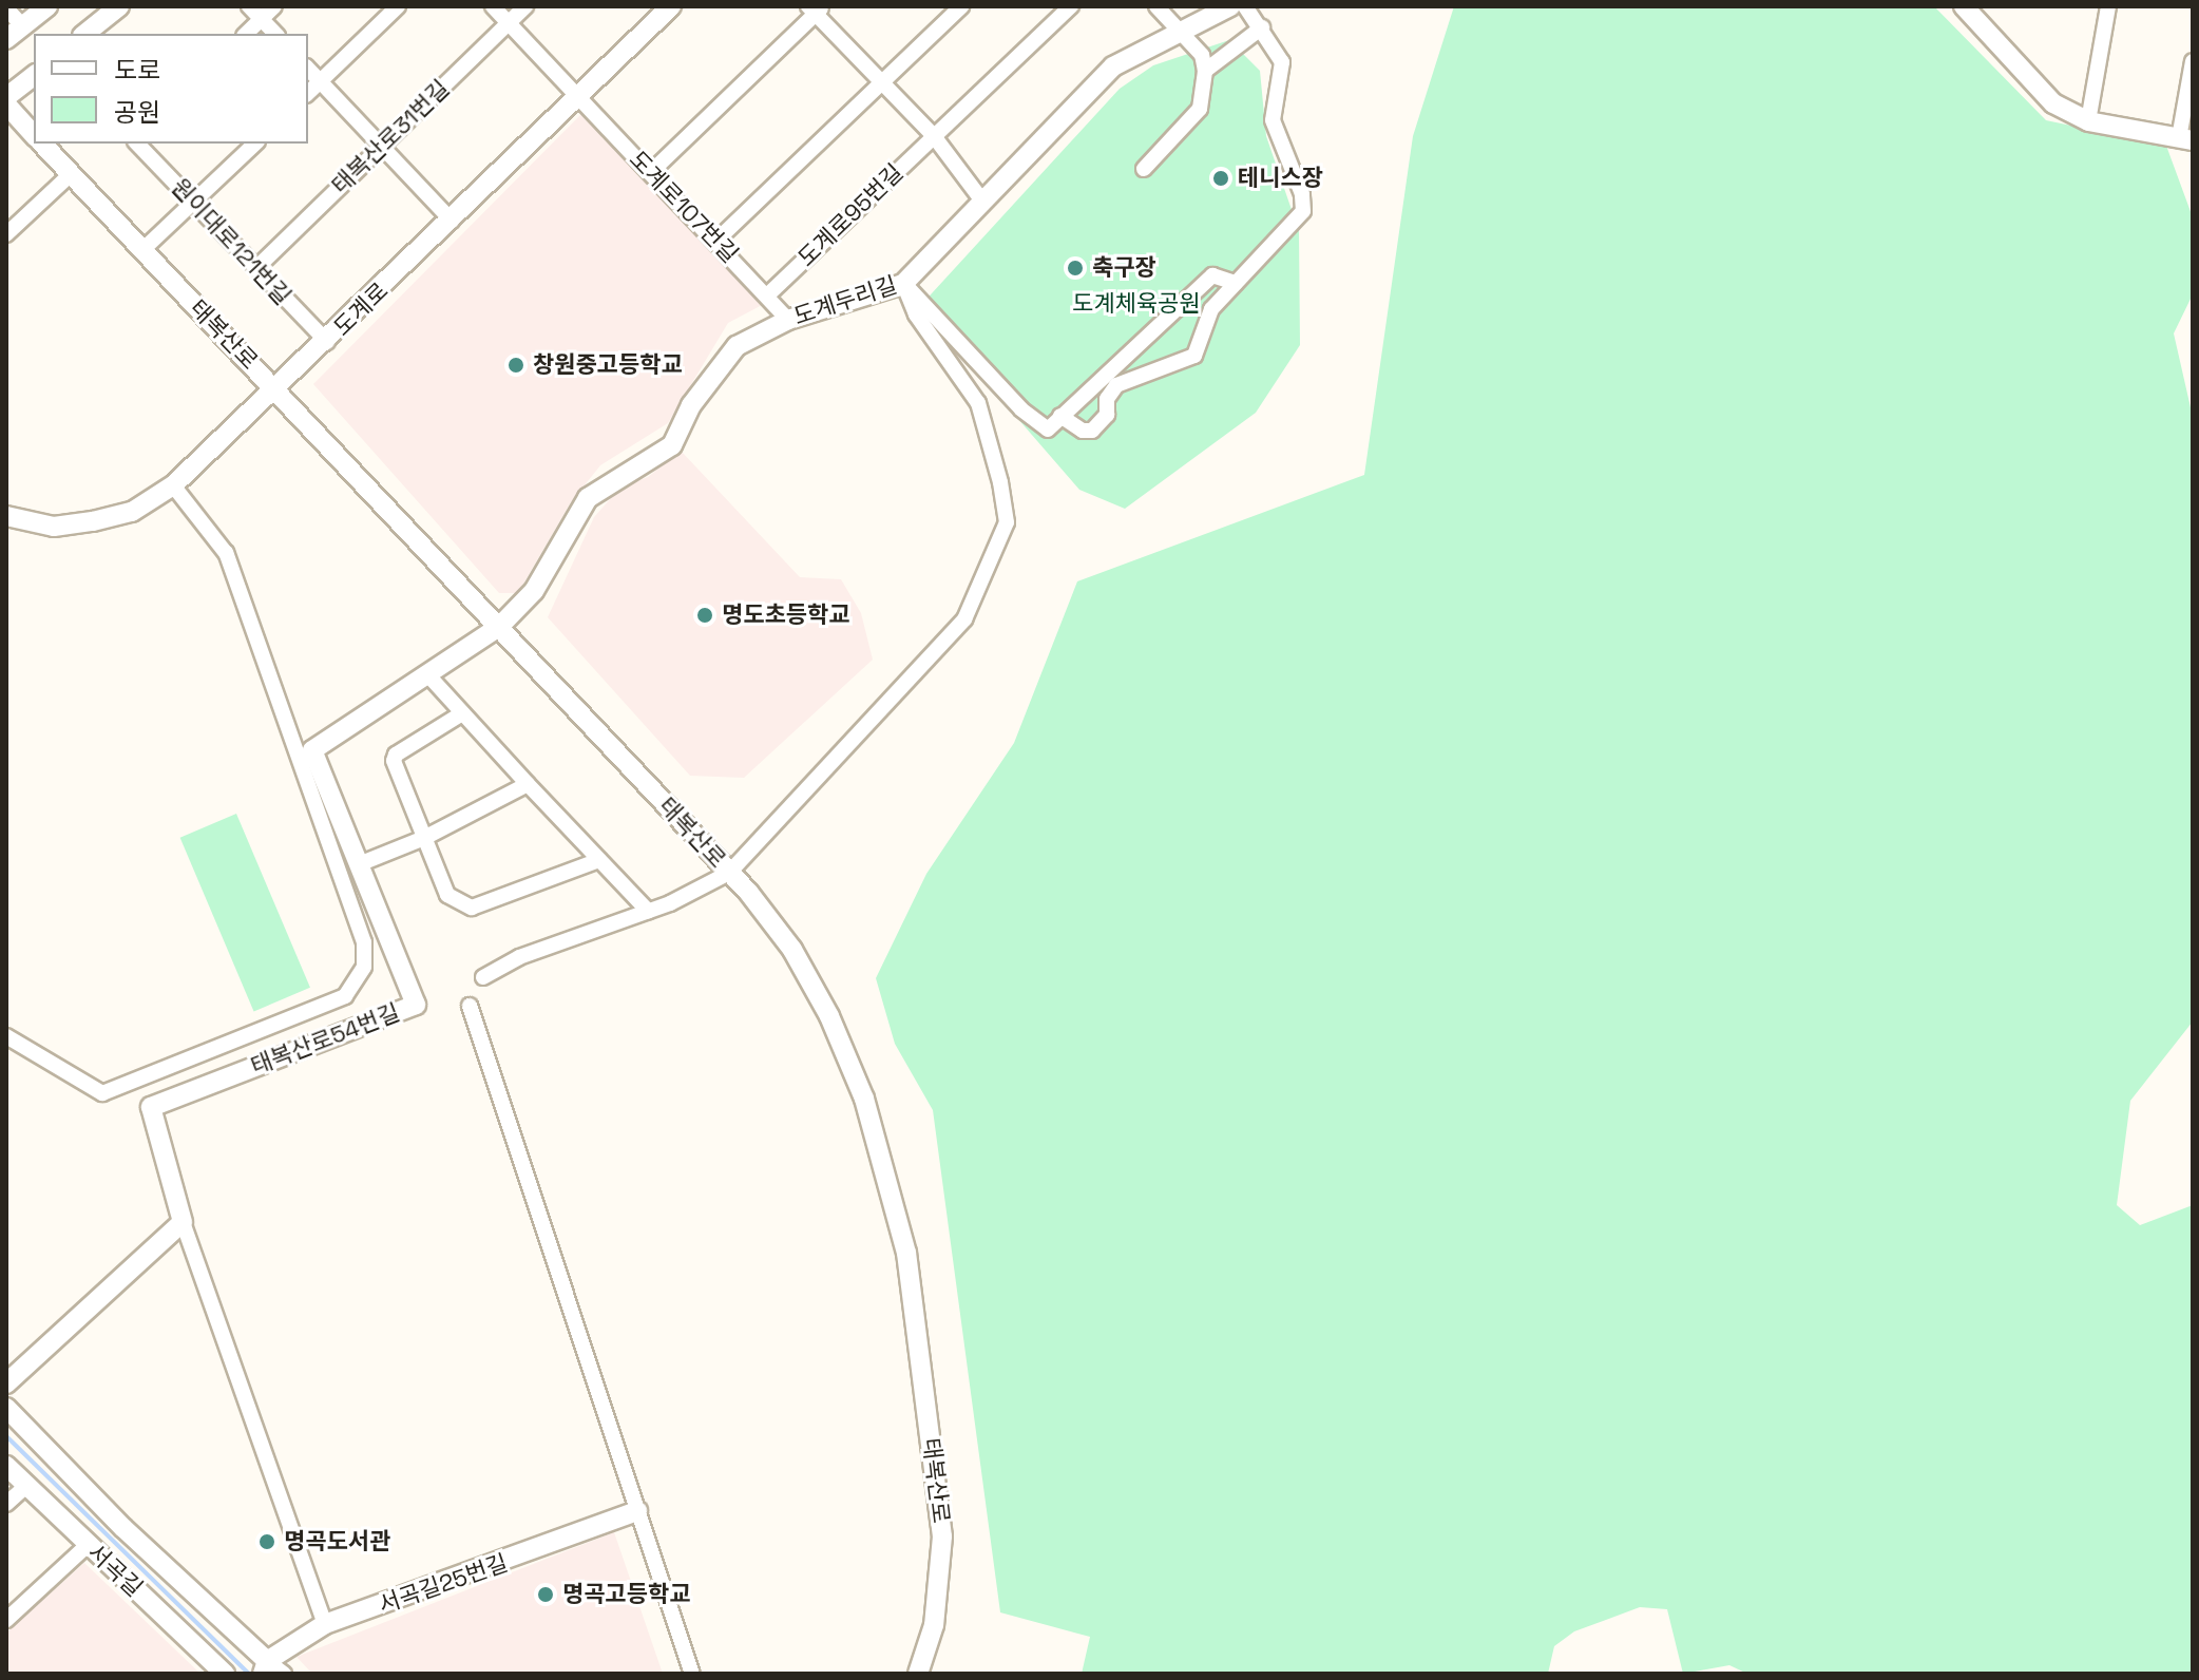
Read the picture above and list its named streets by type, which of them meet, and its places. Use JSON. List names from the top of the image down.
{
  "streets": {
    "street": [
      "태복산로31번길",
      "도계로107번길",
      "도계로95번길",
      "원이대로121번길",
      "도계두리길",
      "도계로",
      "태복산로",
      "태복산로54번길",
      "서곡길",
      "서곡길25번길"
    ]
  },
  "crossings": [
    ["태복산로31번길", "도계로107번길"],
    ["태복산로31번길", "원이대로121번길"],
    ["도계로107번길", "도계로95번길"],
    ["도계로107번길", "도계두리길"],
    ["도계로107번길", "도계로"],
    ["원이대로121번길", "도계로"],
    ["도계두리길", "태복산로"],
    ["도계두리길", "태복산로54번길"],
    ["도계로", "태복산로"],
    ["태복산로", "태복산로54번길"]
  ],
  "parks": ["도계체육공원"],
  "places": [
    "테니스장",
    "축구장",
    "창원중고등학교",
    "명도초등학교",
    "명곡도서관",
    "명곡고등학교"
  ],
  "legend": ["도로", "공원"]
}
